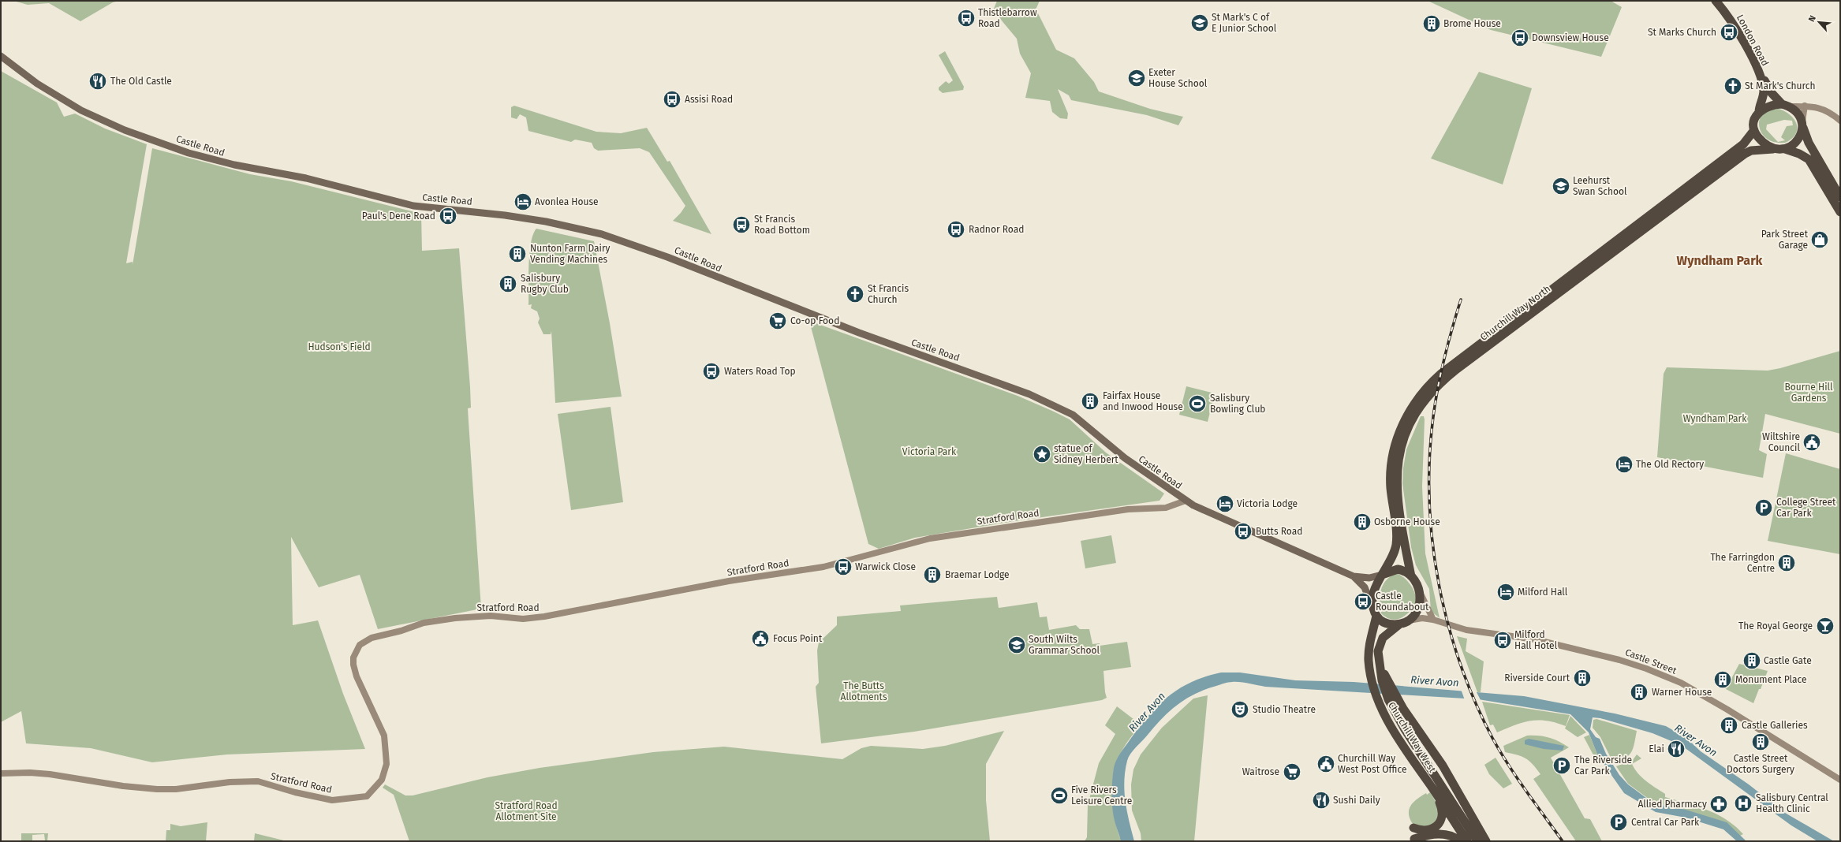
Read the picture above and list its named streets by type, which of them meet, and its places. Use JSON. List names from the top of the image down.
{
  "streets": {
    "highway": ["London Road", "Churchill Way North", "Churchill Way West"],
    "main road": ["Castle Road"],
    "street": ["Stratford Road", "Castle Street"]
  },
  "crossings": [
    ["London Road", "Churchill Way North"],
    ["Castle Road", "Stratford Road"],
    ["Churchill Way North", "Castle Street"],
    ["Churchill Way North", "Churchill Way West"],
    ["Castle Street", "Churchill Way West"]
  ],
  "districts": ["Wyndham Park"],
  "water": ["River Avon"],
  "parks": [
    "Hudson's Field",
    "Bourne Hill Gardens",
    "Wyndham Park",
    "Victoria Park",
    "The Butts Allotments",
    "Stratford Road Allotment Site"
  ],
  "places": {
    "bus stop": [
      "Thistlebarrow Road",
      "St Marks Church",
      "Downsview House",
      "Assisi Road",
      "Paul's Dene Road",
      "St Francis Road Bottom",
      "Radnor Road",
      "Waters Road Top",
      "Butts Road",
      "Warwick Close",
      "Castle Roundabout",
      "Milford Hall Hotel"
    ],
    "school or university": [
      "St Mark's C of E Junior School",
      "Exeter House School",
      "Leehurst Swan School",
      "South Wilts Grammar School"
    ],
    "building": [
      "Brome House",
      "Nunton Farm Dairy Vending Machines",
      "Salisbury Rugby Club",
      "Fairfax House and Inwood House",
      "Osborne House",
      "The Farringdon Centre",
      "Braemar Lodge",
      "Castle Gate",
      "Riverside Court",
      "Monument Place",
      "Warner House",
      "Castle Galleries",
      "Castle Street Doctors Surgery"
    ],
    "restaurant": ["The Old Castle", "Elai", "Sushi Daily"],
    "church": ["St Mark's Church", "St Francis Church"],
    "hotel": [
      "Avonlea House",
      "The Old Rectory",
      "Victoria Lodge",
      "Milford Hall"
    ],
    "shop": ["Park Street Garage"],
    "supermarket": ["Co-op Food", "Waitrose"],
    "sports": ["Salisbury Bowling Club", "Five Rivers Leisure Centre"],
    "public building": ["Wiltshire Council", "Focus Point", "Churchill Way West Post Office"],
    "place": ["statue of Sidney Herbert"],
    "parking": ["College Street Car Park", "The Riverside Car Park", "Central Car Park"],
    "bar": ["The Royal George"],
    "theatre": ["Studio Theatre"],
    "hospital": ["Salisbury Central Health Clinic"],
    "pharmacy": ["Allied Pharmacy"]
  },
  "north": "top left"
}
